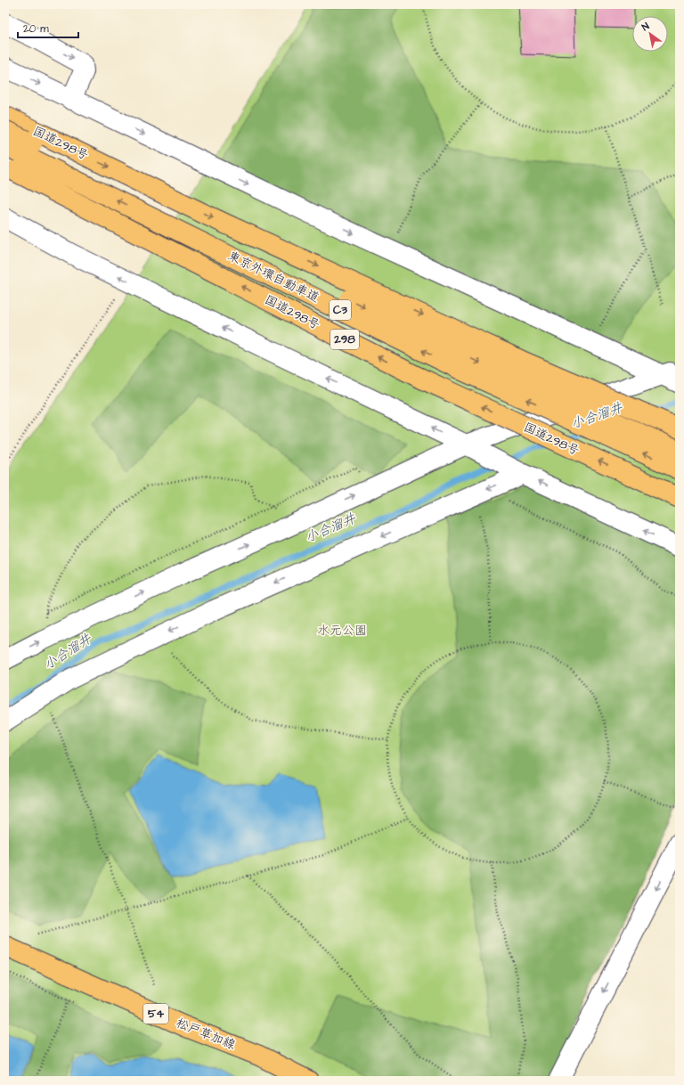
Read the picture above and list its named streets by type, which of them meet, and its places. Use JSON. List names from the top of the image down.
{
  "streets": {
    "main road": [
      "国道298号",
      "東京外環自動車道",
      "C3",
      "298",
      "54",
      "松戸草加線"
    ]
  },
  "water": ["小合溜井"],
  "parks": ["水元公園"],
  "scale_bar": "20 m",
  "north": "top left"
}
